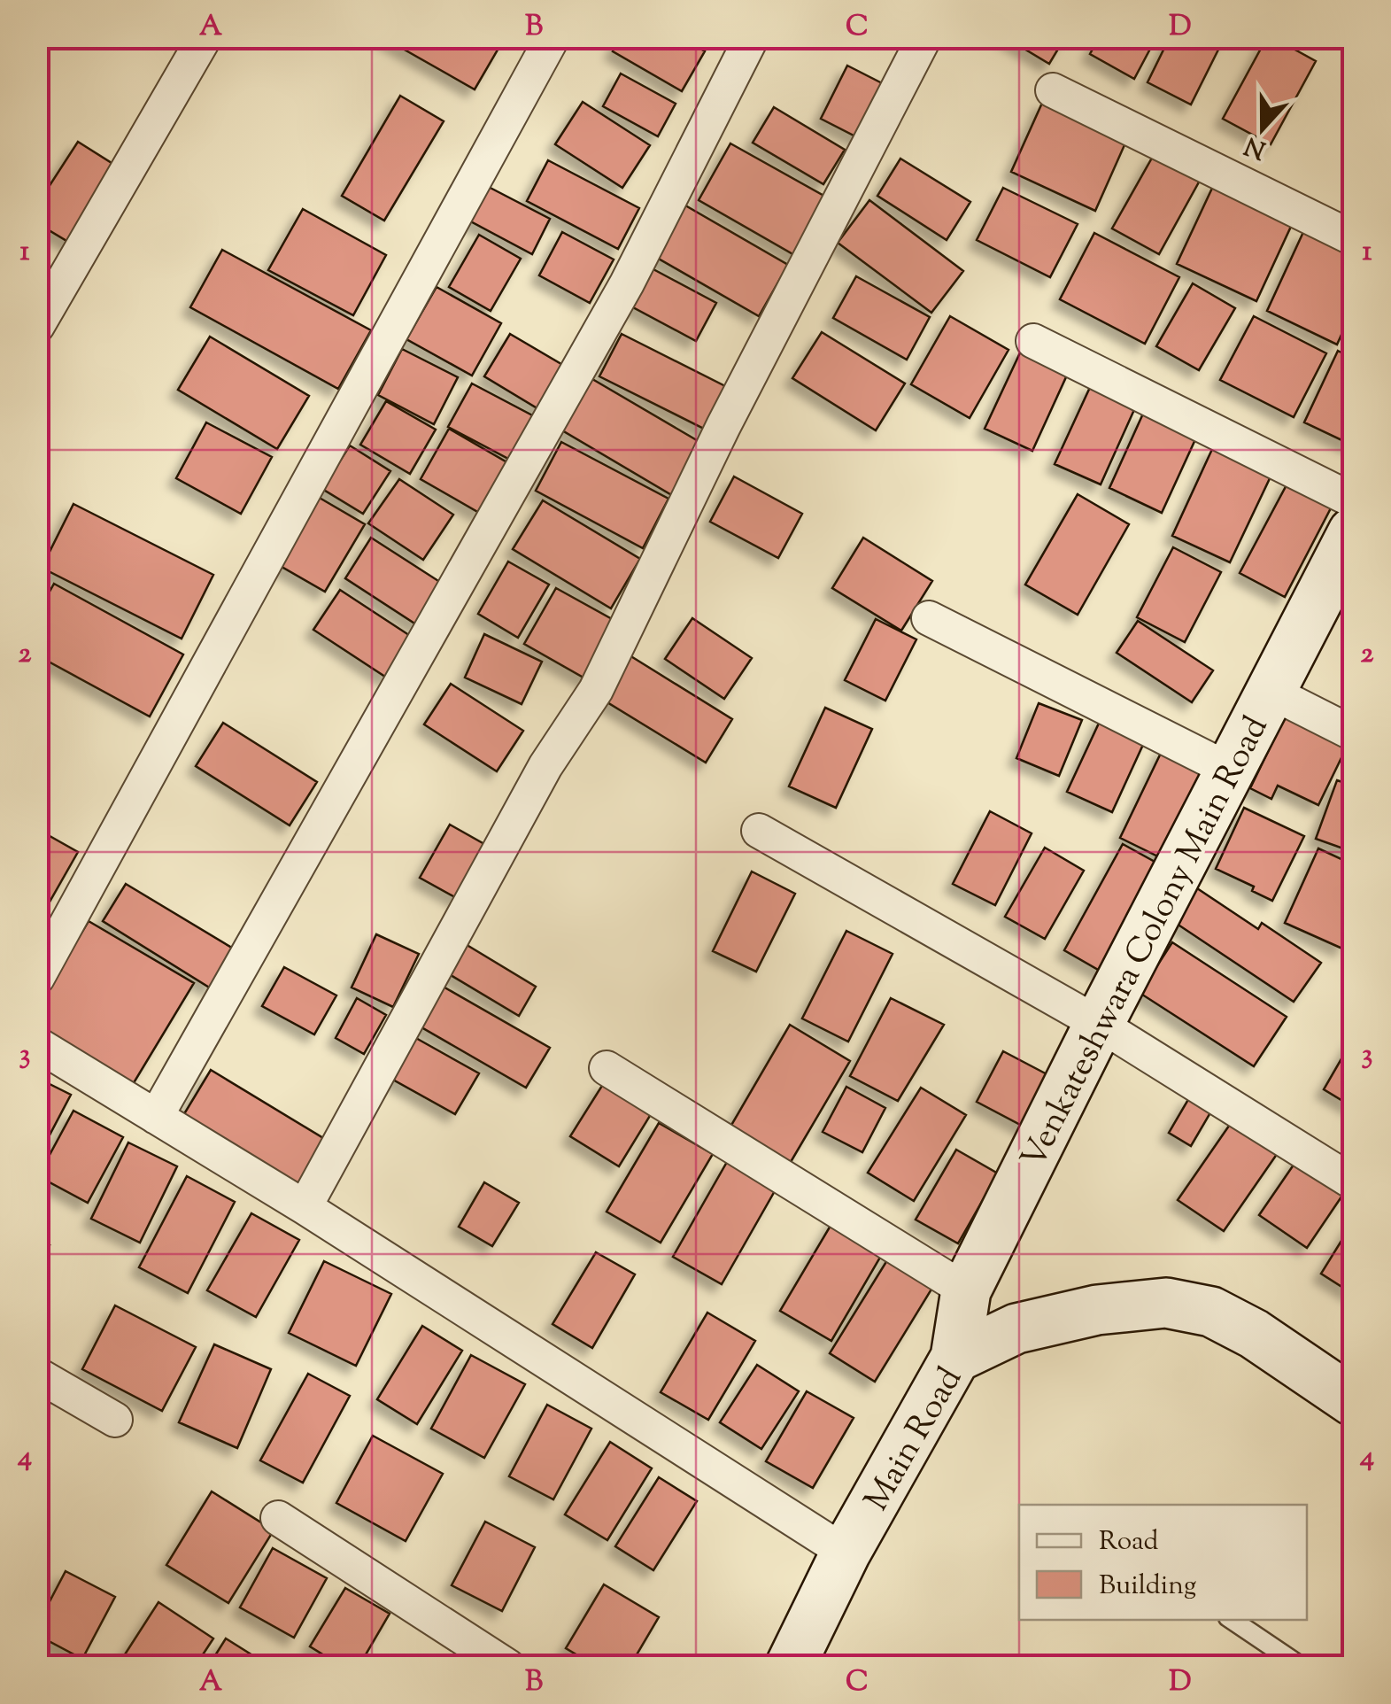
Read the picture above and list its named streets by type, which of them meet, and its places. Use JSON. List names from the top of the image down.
{
  "streets": {
    "street": ["Venkateshwara Colony Main Road", "Main Road"]
  },
  "crossings": [
    ["Venkateshwara Colony Main Road", "Main Road"]
  ],
  "legend": ["Road", "Building"],
  "north": "bottom",
  "grid": {
    "columns": [
      "A",
      "B",
      "C",
      "D"
    ],
    "rows": [
      "1",
      "2",
      "3",
      "4"
    ]
  }
}
